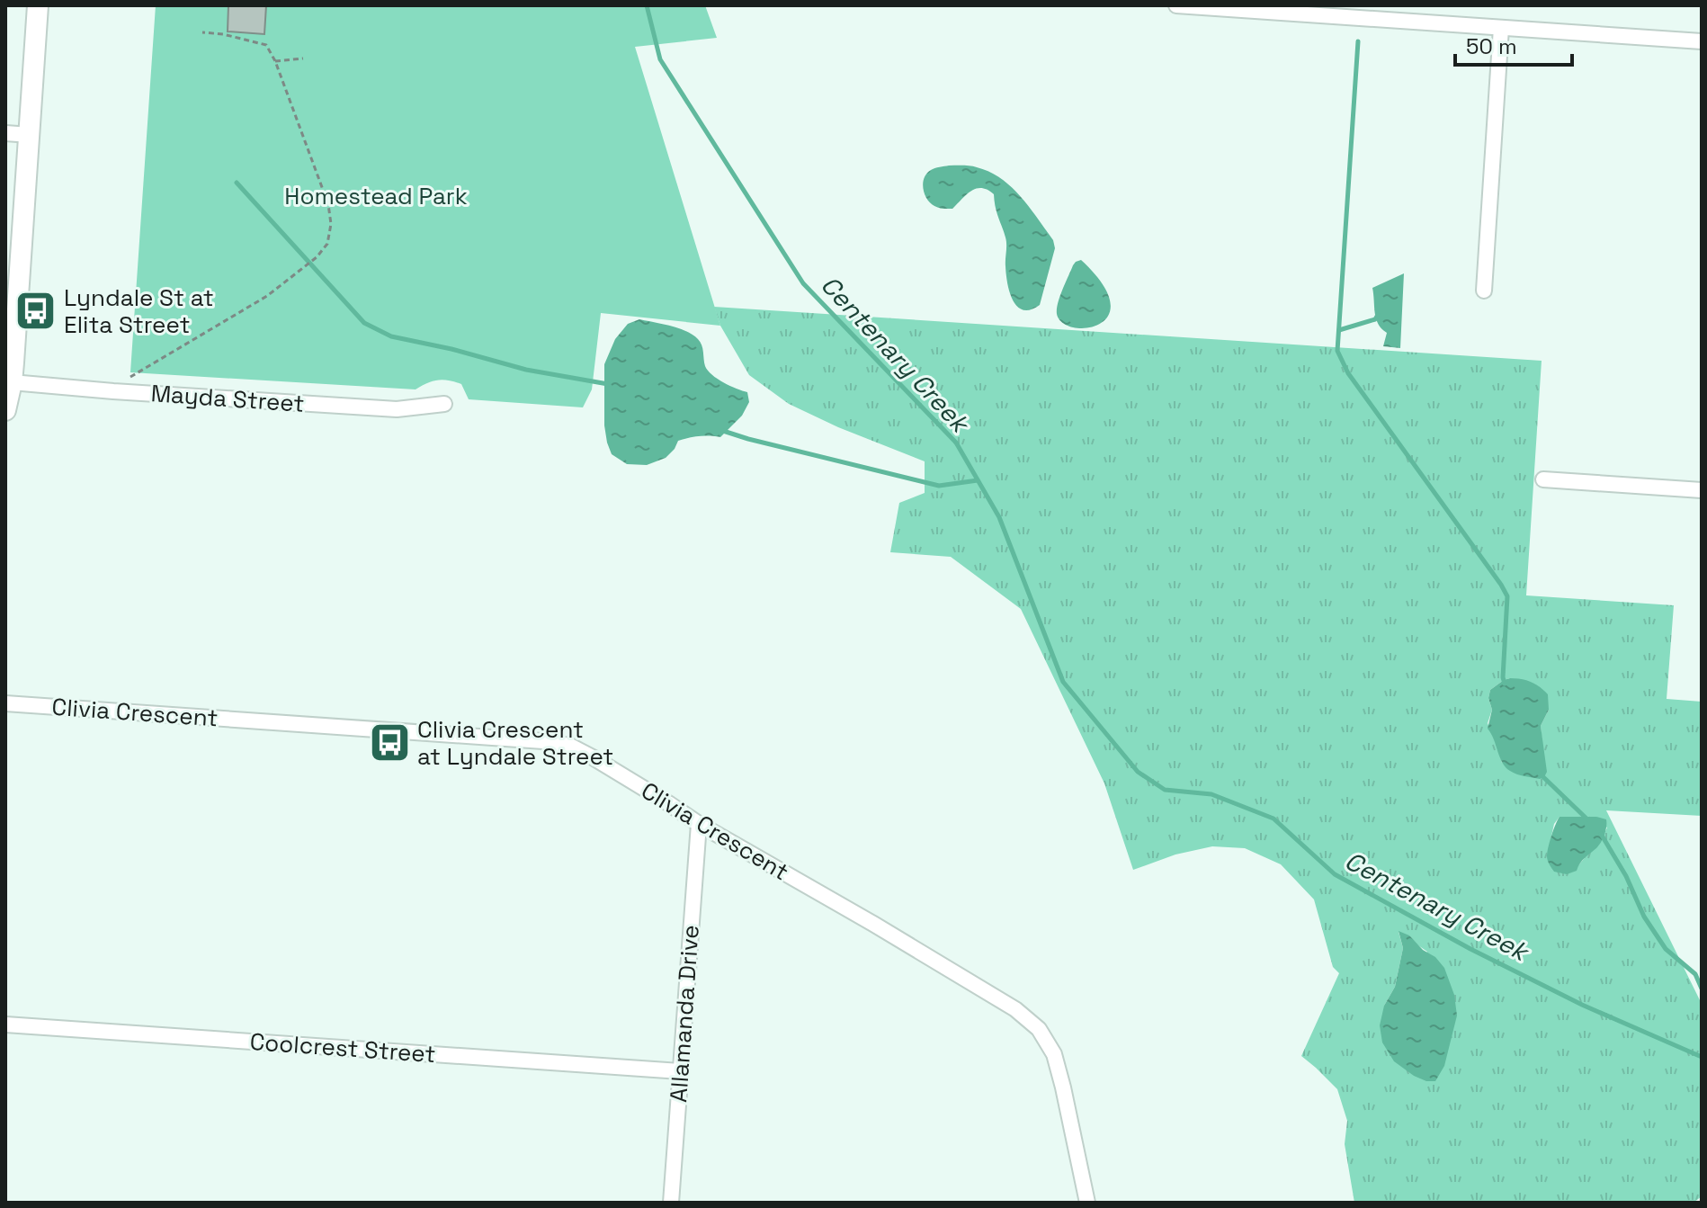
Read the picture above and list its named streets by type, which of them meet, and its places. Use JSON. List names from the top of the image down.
{
  "streets": {
    "street": [
      "Mayda Street",
      "Clivia Crescent",
      "Allamanda Drive",
      "Coolcrest Street"
    ]
  },
  "crossings": [
    ["Clivia Crescent", "Allamanda Drive"],
    ["Allamanda Drive", "Coolcrest Street"]
  ],
  "water": ["Centenary Creek"],
  "parks": ["Homestead Park"],
  "places": {
    "bus stop": ["Lyndale St at Elita Street", "Clivia Crescent at Lyndale Street"]
  },
  "scale_bar": "50 m"
}
